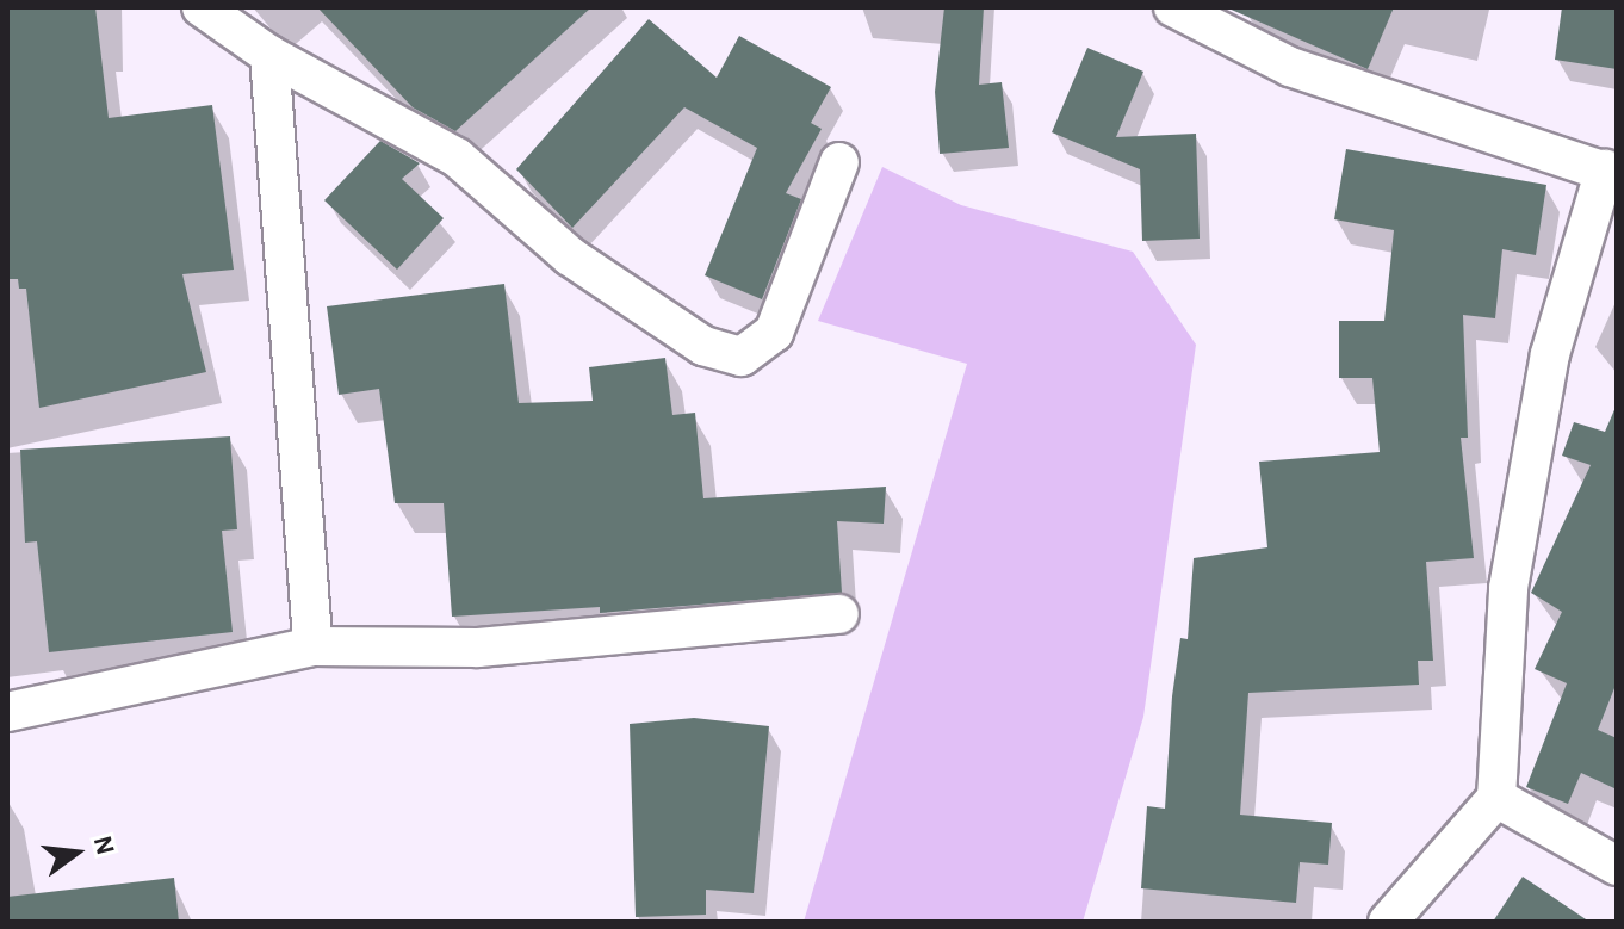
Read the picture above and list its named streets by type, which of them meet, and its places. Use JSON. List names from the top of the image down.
{
  "north": "right"
}
